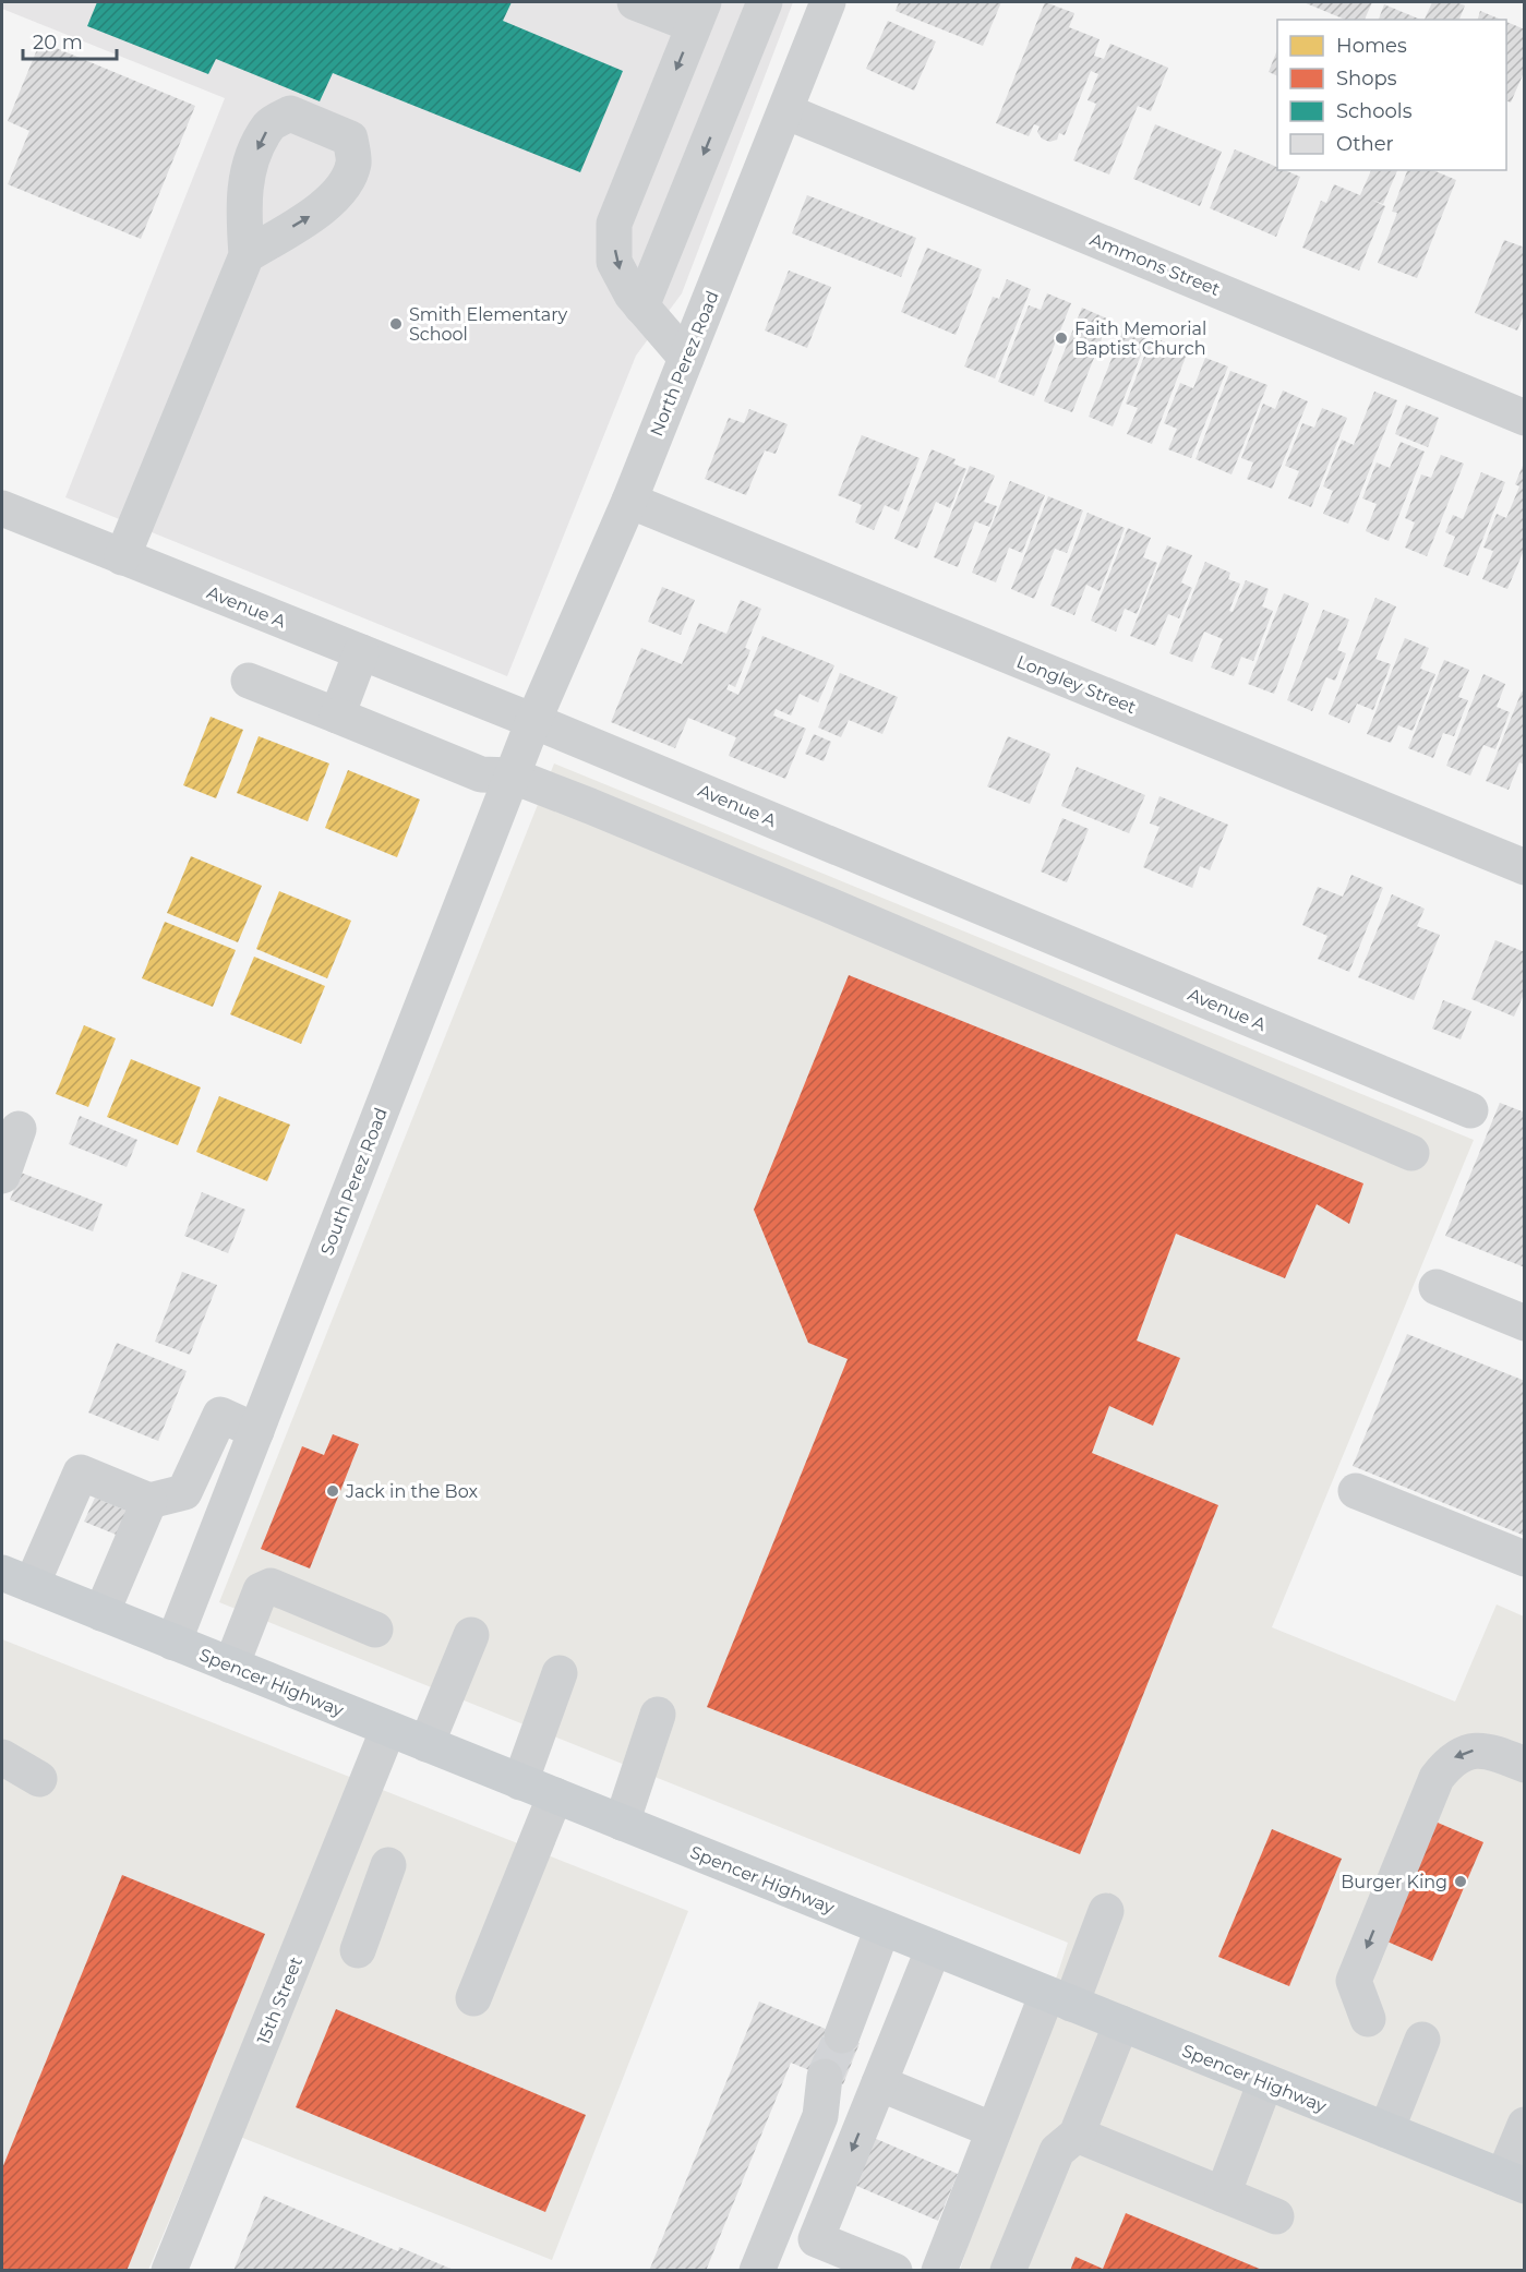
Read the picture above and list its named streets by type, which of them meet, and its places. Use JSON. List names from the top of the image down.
{
  "streets": {
    "main road": ["Spencer Highway"],
    "street": [
      "Ammons Street",
      "North Perez Road",
      "Avenue A",
      "Longley Street",
      "South Perez Road",
      "15th Street"
    ]
  },
  "crossings": [
    ["Ammons Street", "North Perez Road"],
    ["North Perez Road", "Avenue A"],
    ["North Perez Road", "Longley Street"],
    ["North Perez Road", "South Perez Road"],
    ["Avenue A", "South Perez Road"],
    ["South Perez Road", "Spencer Highway"],
    ["Spencer Highway", "15th Street"]
  ],
  "places": [
    "Smith Elementary School",
    "Faith Memorial Baptist Church",
    "Jack in the Box",
    "Burger King"
  ],
  "legend": [
    "Homes",
    "Shops",
    "Schools",
    "Other"
  ],
  "scale_bar": "20 m"
}
